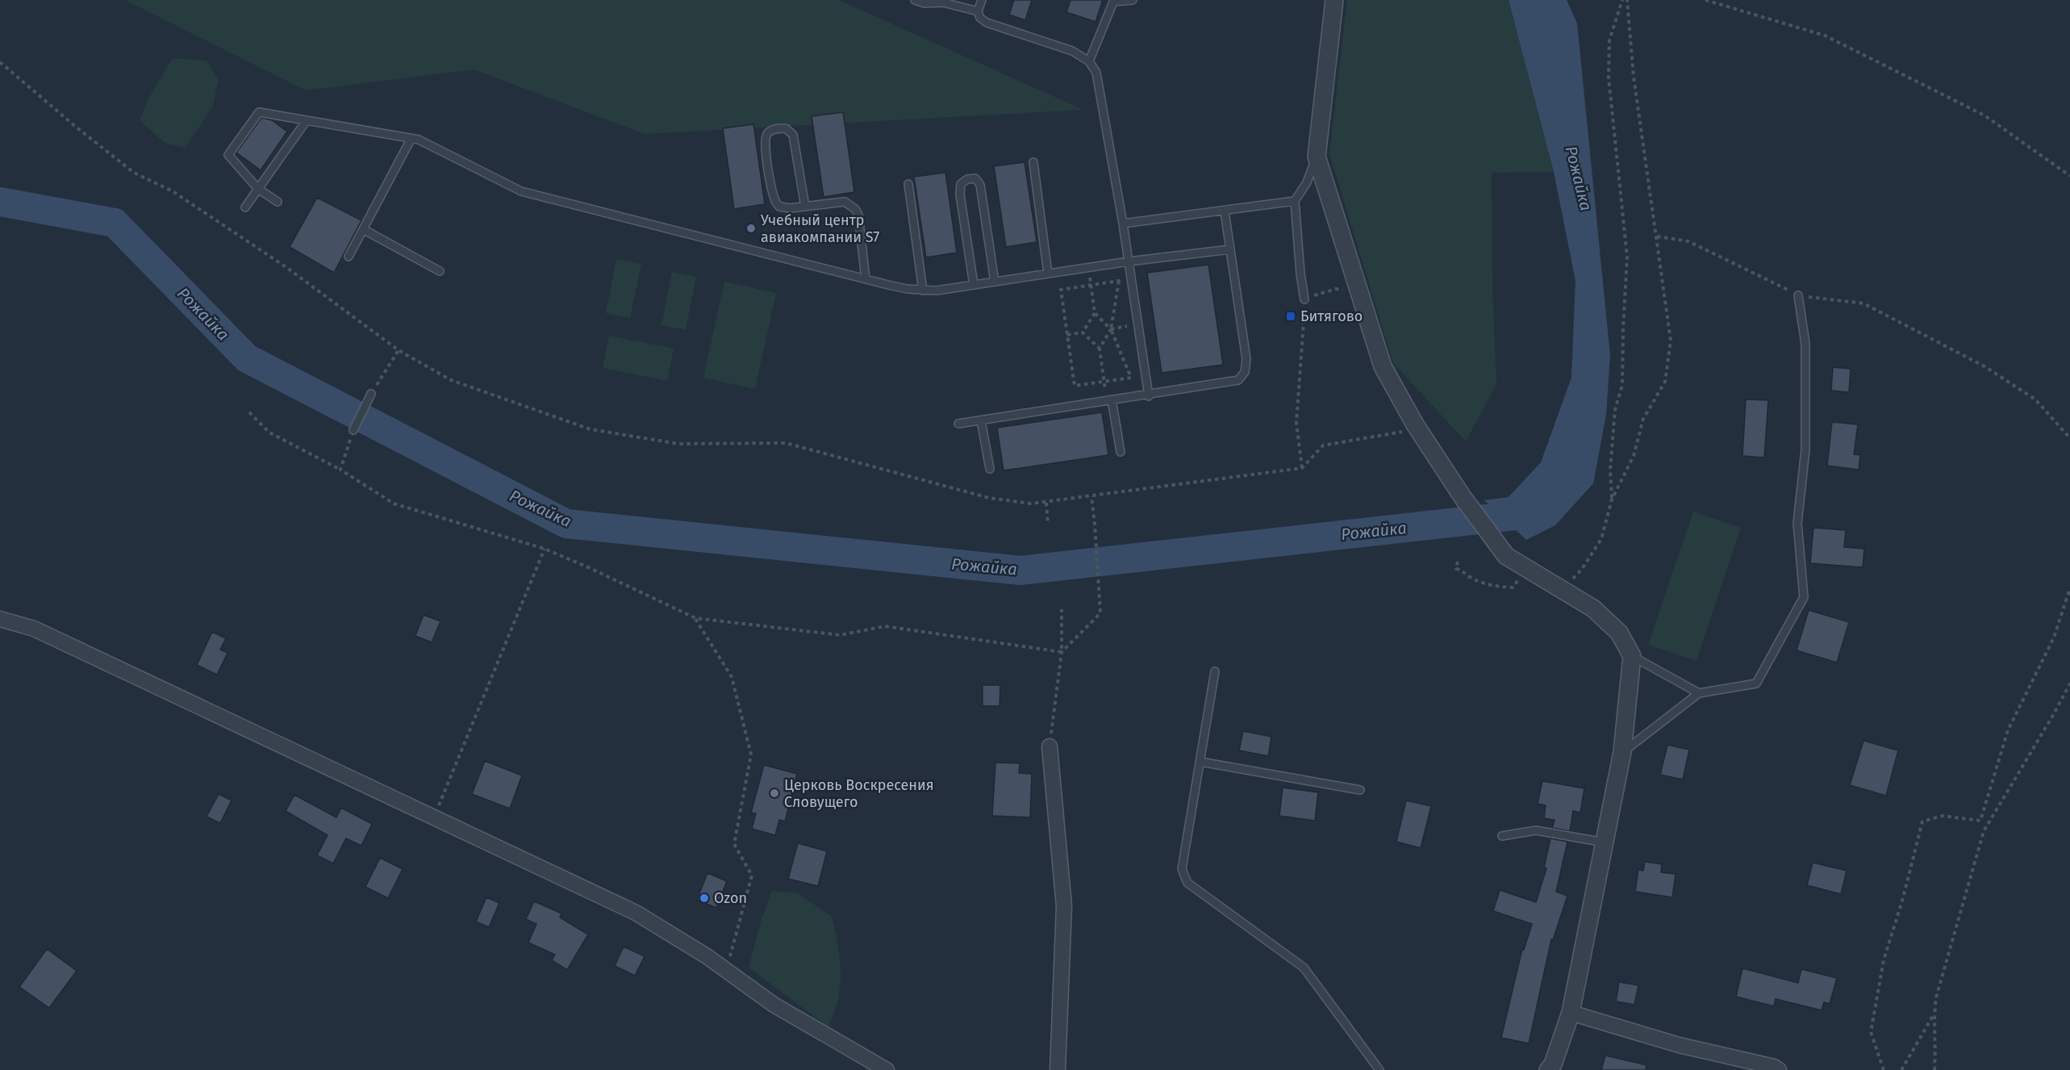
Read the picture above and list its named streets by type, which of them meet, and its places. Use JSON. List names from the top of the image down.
{
  "water": ["Рожайка"],
  "places": {
    "other": ["Учебный центр авиакомпании S7", "Церковь Воскресения Словущего", "Ozon"],
    "transit": ["Битягово"]
  }
}
